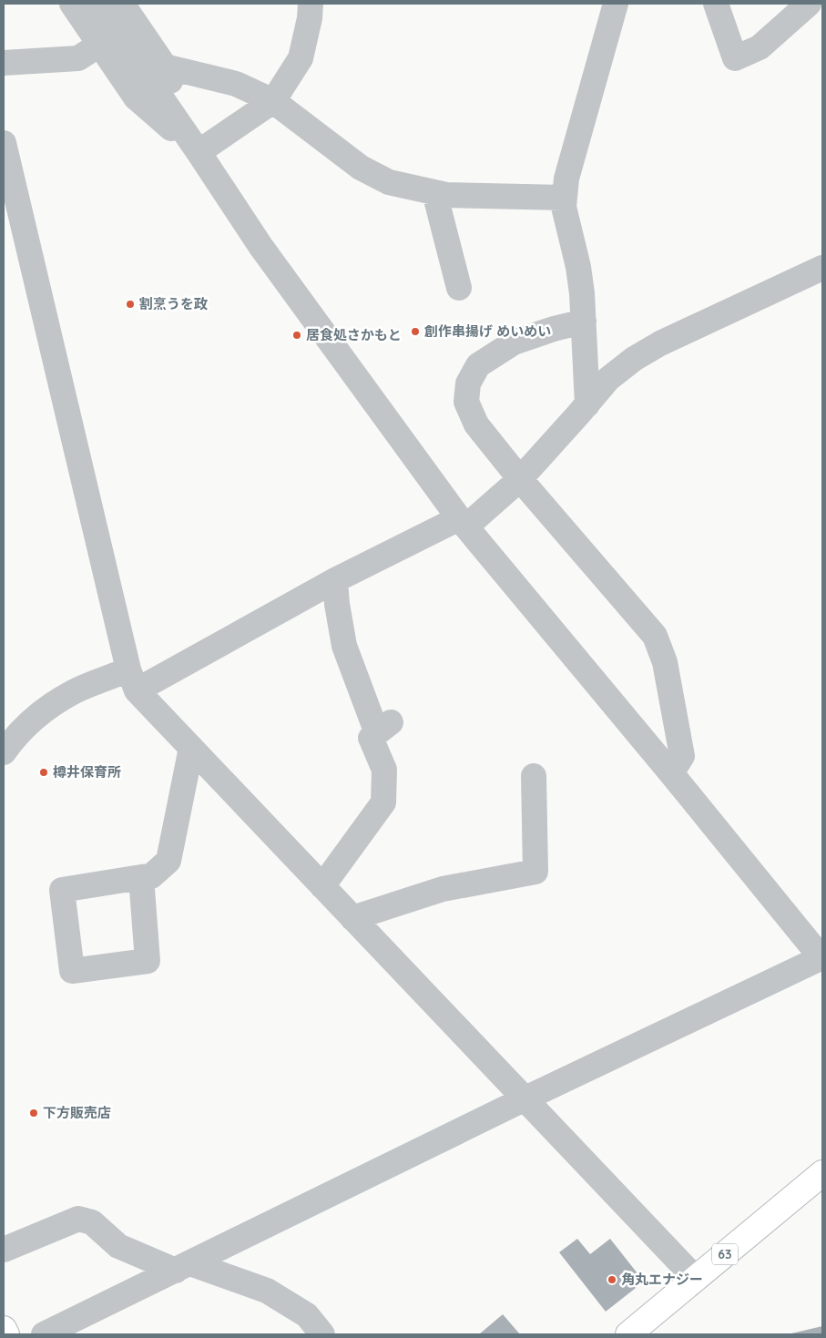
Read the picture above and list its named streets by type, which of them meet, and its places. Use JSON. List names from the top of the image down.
{
  "streets": {
    "main road": ["63"]
  },
  "places": [
    "割烹うを政",
    "創作串揚げ めいめい",
    "居食処さかもと",
    "樽井保育所",
    "下方販売店",
    "角丸エナジー"
  ]
}
